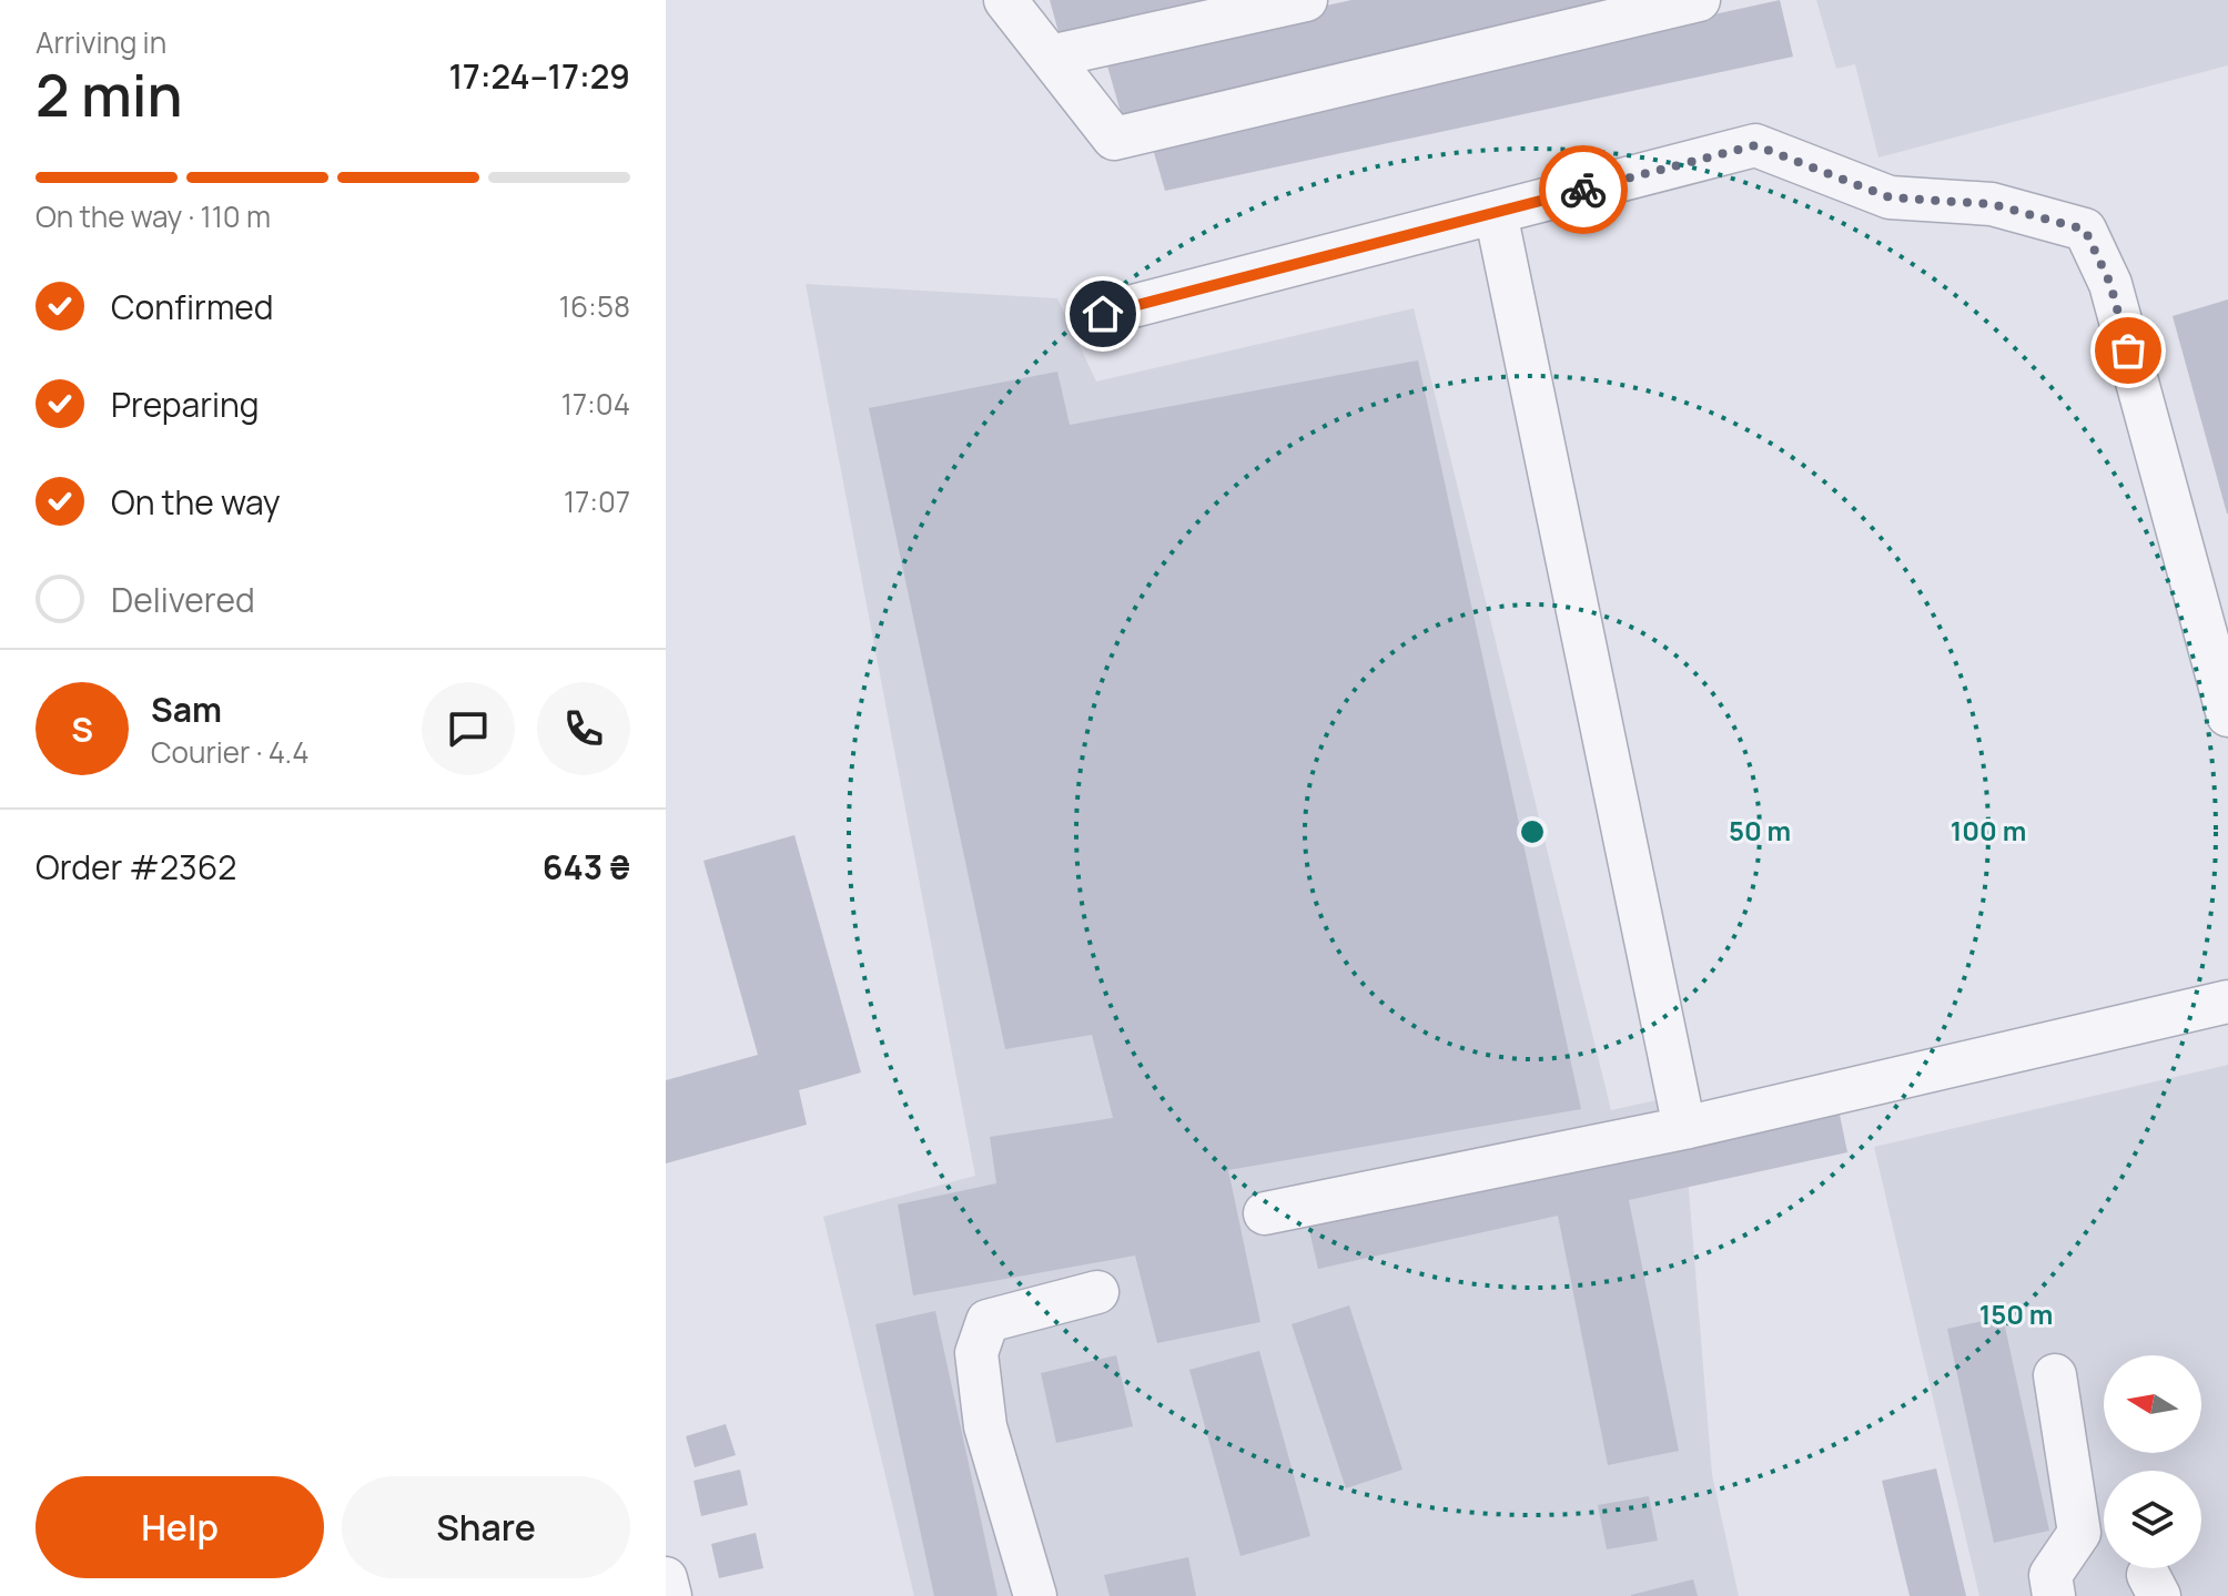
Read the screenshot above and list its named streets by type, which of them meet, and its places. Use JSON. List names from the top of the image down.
{
  "north": "left",
  "page": {
    "heading": ["2 min", "Arriving in", "17:24–17:29"],
    "panel": [
      "Sam",
      "Courier · 4.4",
      "Order #2362",
      "643 ₴"
    ],
    "bar": "On the way · 110 m",
    "list": [
      ["Confirmed", "16:58"],
      ["Preparing", "17:04"],
      ["On the way", "17:07"],
      "Delivered"
    ],
    "round": "S",
    "buttons": ["Help", "Share"]
  },
  "rings": ["50 m", "100 m", "150 m"]
}
